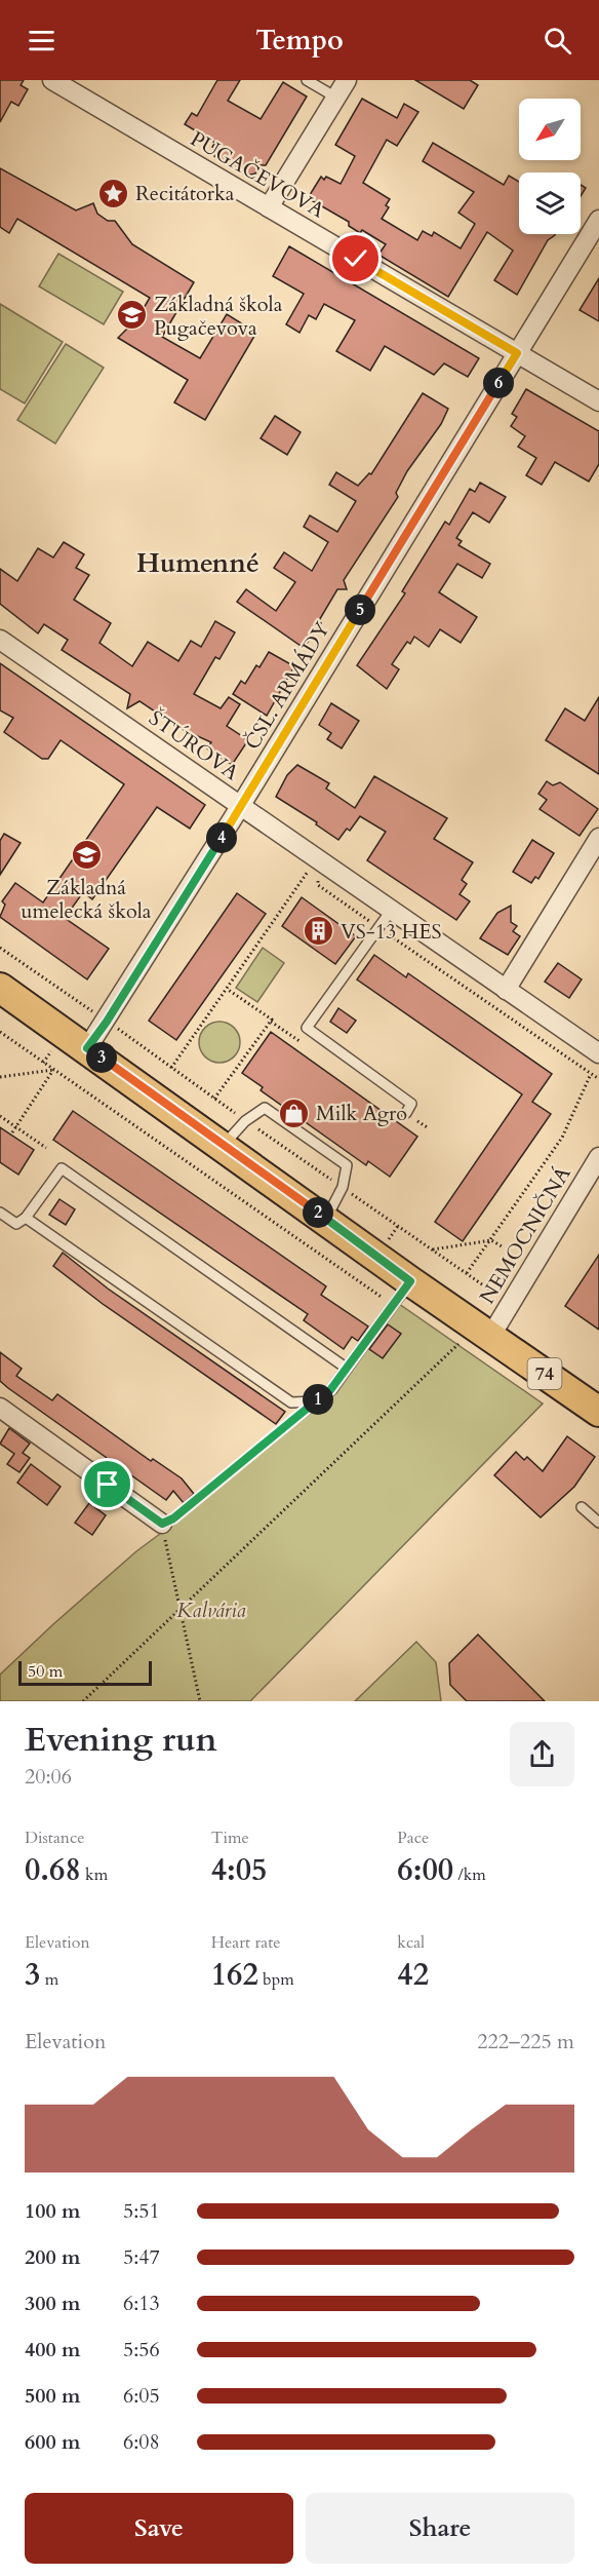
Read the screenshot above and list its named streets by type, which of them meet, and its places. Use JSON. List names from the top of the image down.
{
  "streets": {
    "main road": ["74"],
    "street": [
      "PUGAČEVOVA",
      "ČSL. ARMÁDY",
      "ŠTÚROVA",
      "NEMOCNIČNÁ"
    ]
  },
  "crossings": [
    ["PUGAČEVOVA", "ČSL. ARMÁDY"],
    ["ČSL. ARMÁDY", "ŠTÚROVA"],
    ["ČSL. ARMÁDY", "74"],
    ["NEMOCNIČNÁ", "74"]
  ],
  "districts": ["Humenné"],
  "parks": ["Kalvária"],
  "places": {
    "place": ["Recitátorka"],
    "school or university": ["Základná škola Pugačevova", "Základná umelecká škola"],
    "building": ["VS-13 HES"],
    "shop": ["Milk Agro"]
  },
  "scale_bar": "50 m",
  "north": "bottom left",
  "page": {
    "header": "Tempo",
    "pins": [
      "6",
      "5",
      "4",
      "3",
      "2",
      "1"
    ],
    "scale": "50 m",
    "heading": ["Evening run", "20:06"],
    "stats": [
      ["Distance", "0.68 km"],
      ["Time", "4:05"],
      ["Pace", "6:00 /km"],
      ["Elevation", "3 m"],
      ["Heart rate", "162 bpm"],
      ["kcal", "42"]
    ],
    "chart": ["Elevation", "222–225 m"],
    "list": [
      {
        "name": "100 m",
        "note": "5:51"
      },
      {
        "name": "200 m",
        "note": "5:47"
      },
      {
        "name": "300 m",
        "note": "6:13"
      },
      {
        "name": "400 m",
        "note": "5:56"
      },
      {
        "name": "500 m",
        "note": "6:05"
      },
      {
        "name": "600 m",
        "note": "6:08"
      }
    ],
    "buttons": ["Save", "Share"]
  }
}
